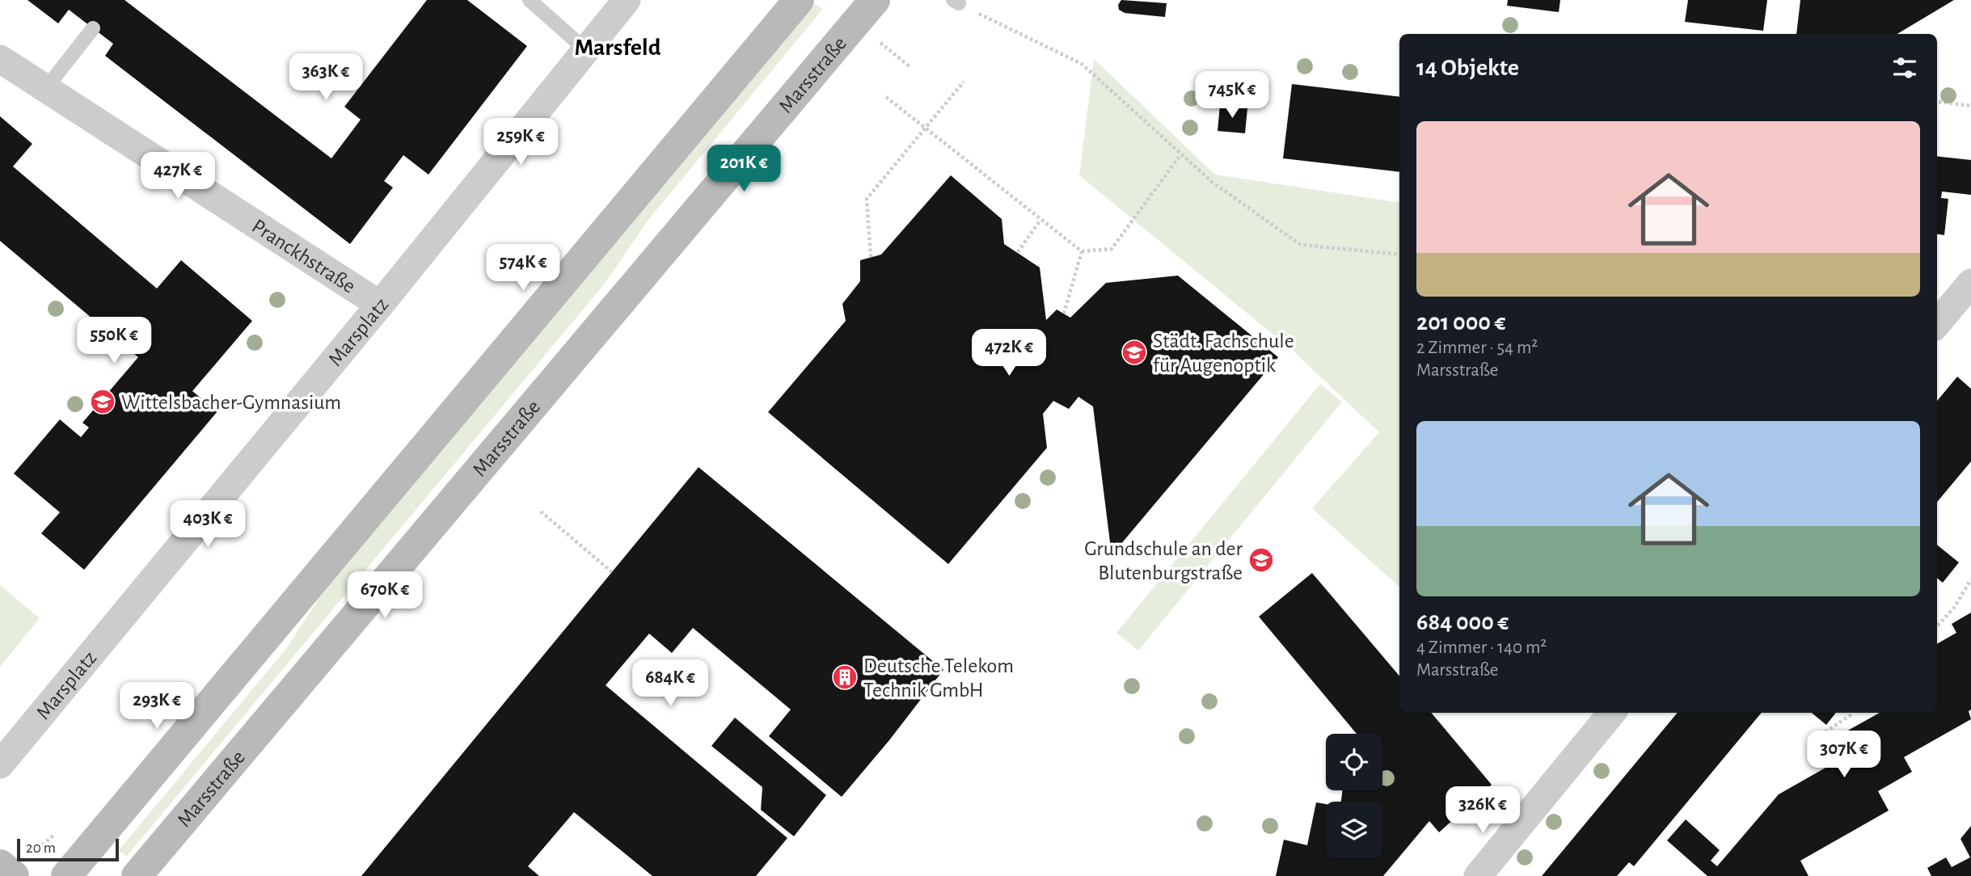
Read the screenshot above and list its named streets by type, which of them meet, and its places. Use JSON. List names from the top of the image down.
{
  "streets": {
    "main road": ["Marsstraße"],
    "street": ["Pranckhstraße", "Marsplatz"]
  },
  "crossings": [
    ["Pranckhstraße", "Marsplatz"]
  ],
  "districts": ["Marsfeld"],
  "places": {
    "school or university": ["Städt. Fachschule für Augenoptik", "Wittelsbacher-Gymnasium", "Grundschule an der Blutenburgstraße"],
    "building": ["Deutsche Telekom Technik GmbH"]
  },
  "scale_bar": "20 m",
  "page": {
    "heading": "14 Objekte",
    "price": [
      "363K €",
      "745K €",
      "259K €",
      "201K €",
      "427K €",
      "574K €",
      "550K €",
      "472K €",
      "403K €",
      "670K €",
      "684K €",
      "293K €",
      "307K €",
      "326K €"
    ],
    "list": [
      {
        "name": "201 000 €",
        "note": "2 Zimmer · 54 m² · Marsstraße"
      },
      {
        "name": "684 000 €",
        "note": "4 Zimmer · 140 m² · Marsstraße"
      }
    ],
    "scale": "20 m"
  }
}
